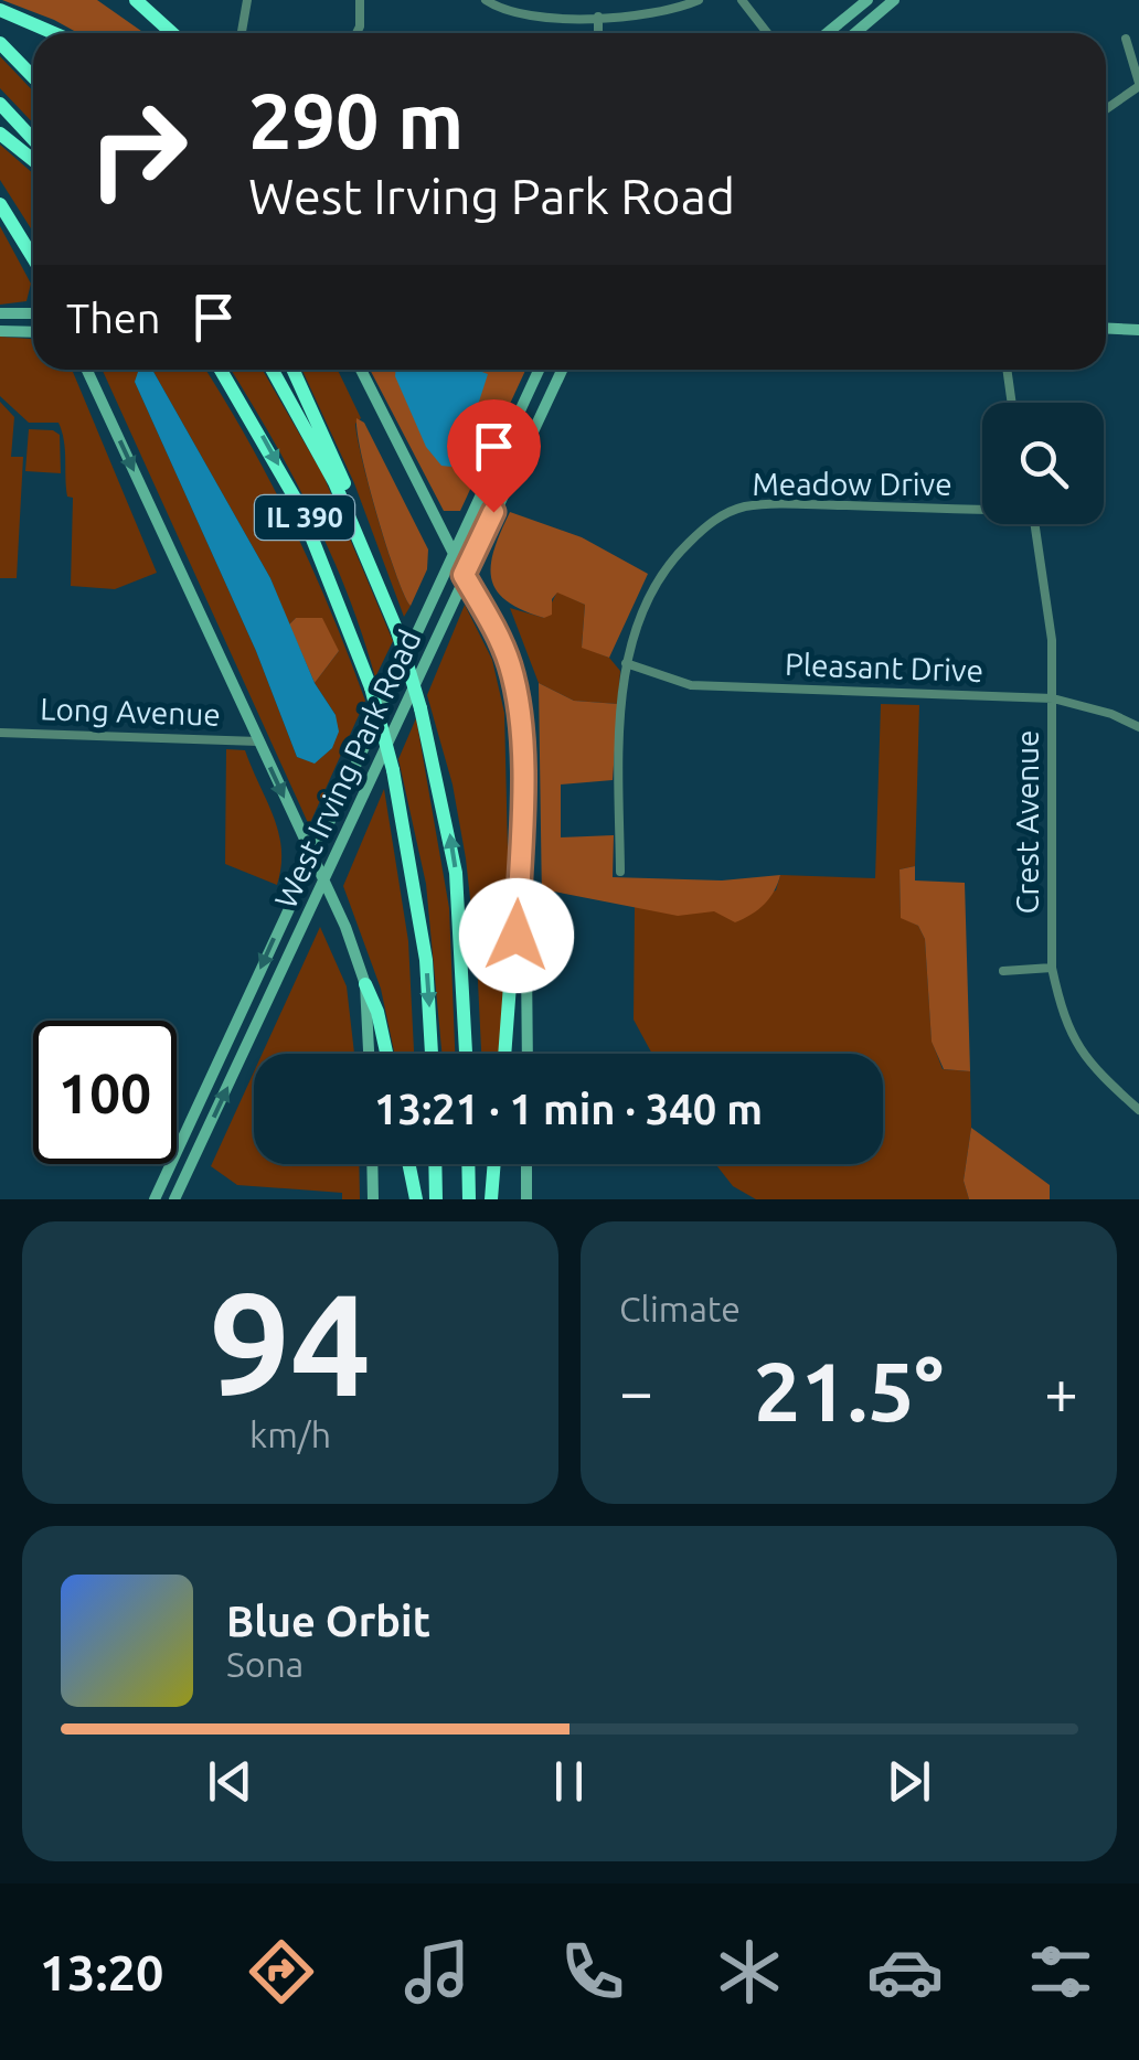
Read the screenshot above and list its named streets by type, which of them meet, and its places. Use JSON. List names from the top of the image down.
{
  "streets": {
    "highway": ["IL 390"],
    "main road": ["West Irving Park Road"],
    "street": [
      "Meadow Drive",
      "Pleasant Drive",
      "Long Avenue",
      "Crest Avenue"
    ]
  },
  "crossings": [
    ["Meadow Drive", "Pleasant Drive"],
    ["Pleasant Drive", "Crest Avenue"]
  ],
  "page": {
    "turn": ["290 m", "West Irving Park Road"],
    "then": "Then",
    "limit": "100",
    "trip": "13:21 · 1 min · 340 m",
    "tile": [
      ["94", "km/h"],
      "Climate"
    ],
    "heat": ["−", "21.5°", "+"],
    "song": ["Blue Orbit", "Sona"],
    "tabs": "13:20"
  }
}
